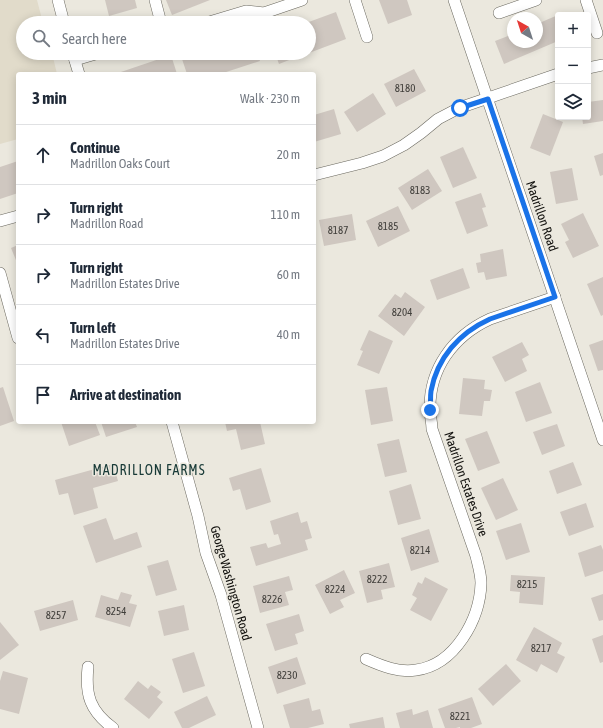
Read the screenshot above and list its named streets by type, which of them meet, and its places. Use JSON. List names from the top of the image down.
{
  "streets": {
    "street": ["Madrillon Road", "Madrillon Estates Drive", "George Washington Road"]
  },
  "crossings": [
    ["Madrillon Road", "Madrillon Estates Drive"]
  ],
  "districts": ["MADRILLON FARMS"],
  "house_numbers": [
    "8180",
    "8183",
    "8185",
    "8187",
    "8204",
    "8214",
    "8222",
    "8215",
    "8224",
    "8226",
    "8254",
    "8257",
    "8217",
    "8230",
    "8221"
  ],
  "north": "top left",
  "page": {
    "map_buttons": ["+", "−"],
    "search": "Search here",
    "heading": ["3 min", "Walk · 230 m"],
    "list": [
      ["Continue", "Madrillon Oaks Court", "20 m"],
      ["Turn right", "Madrillon Road", "110 m"],
      ["Turn right", "Madrillon Estates Drive", "60 m"],
      ["Turn left", "Madrillon Estates Drive", "40 m"],
      "Arrive at destination"
    ]
  }
}
